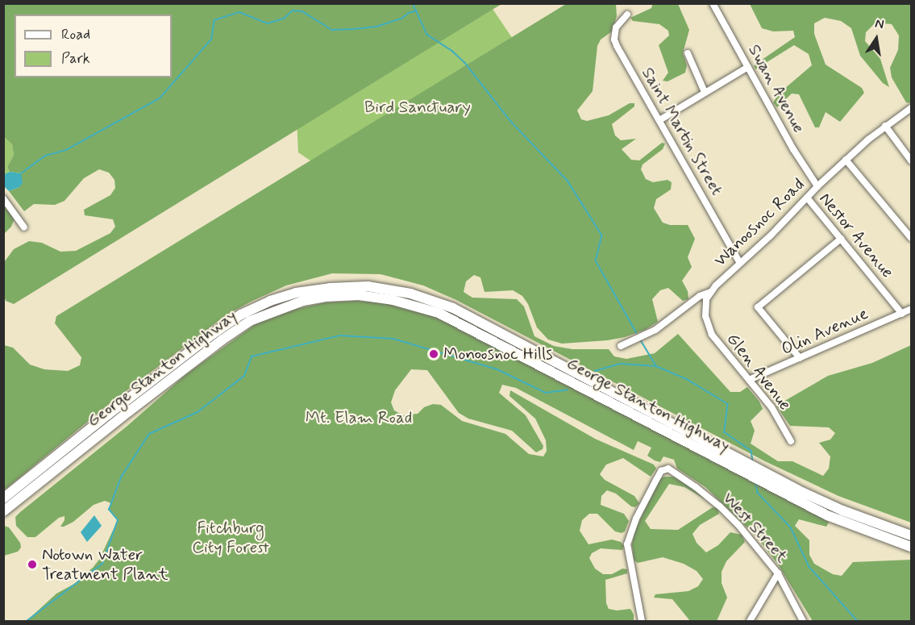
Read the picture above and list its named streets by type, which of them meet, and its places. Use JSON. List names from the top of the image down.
{
  "streets": {
    "highway": ["George Stanton Highway"],
    "street": [
      "Swan Avenue",
      "Saint Martin Street",
      "Wanoosnoc Road",
      "Nestor Avenue",
      "Olin Avenue",
      "Glen Avenue",
      "West Street"
    ]
  },
  "crossings": [
    ["Swan Avenue", "Wanoosnoc Road"],
    ["Saint Martin Street", "Wanoosnoc Road"],
    ["Wanoosnoc Road", "Nestor Avenue"],
    ["Wanoosnoc Road", "Glen Avenue"],
    ["Nestor Avenue", "Olin Avenue"],
    ["Olin Avenue", "Glen Avenue"]
  ],
  "parks": ["Bird Sanctuary", "Mt. Elam Road", "Fitchburg City Forest"],
  "places": ["Monoosnoc Hills", "Notown Water Treatment Plant"],
  "legend": ["Road", "Park"],
  "north": "top"
}
